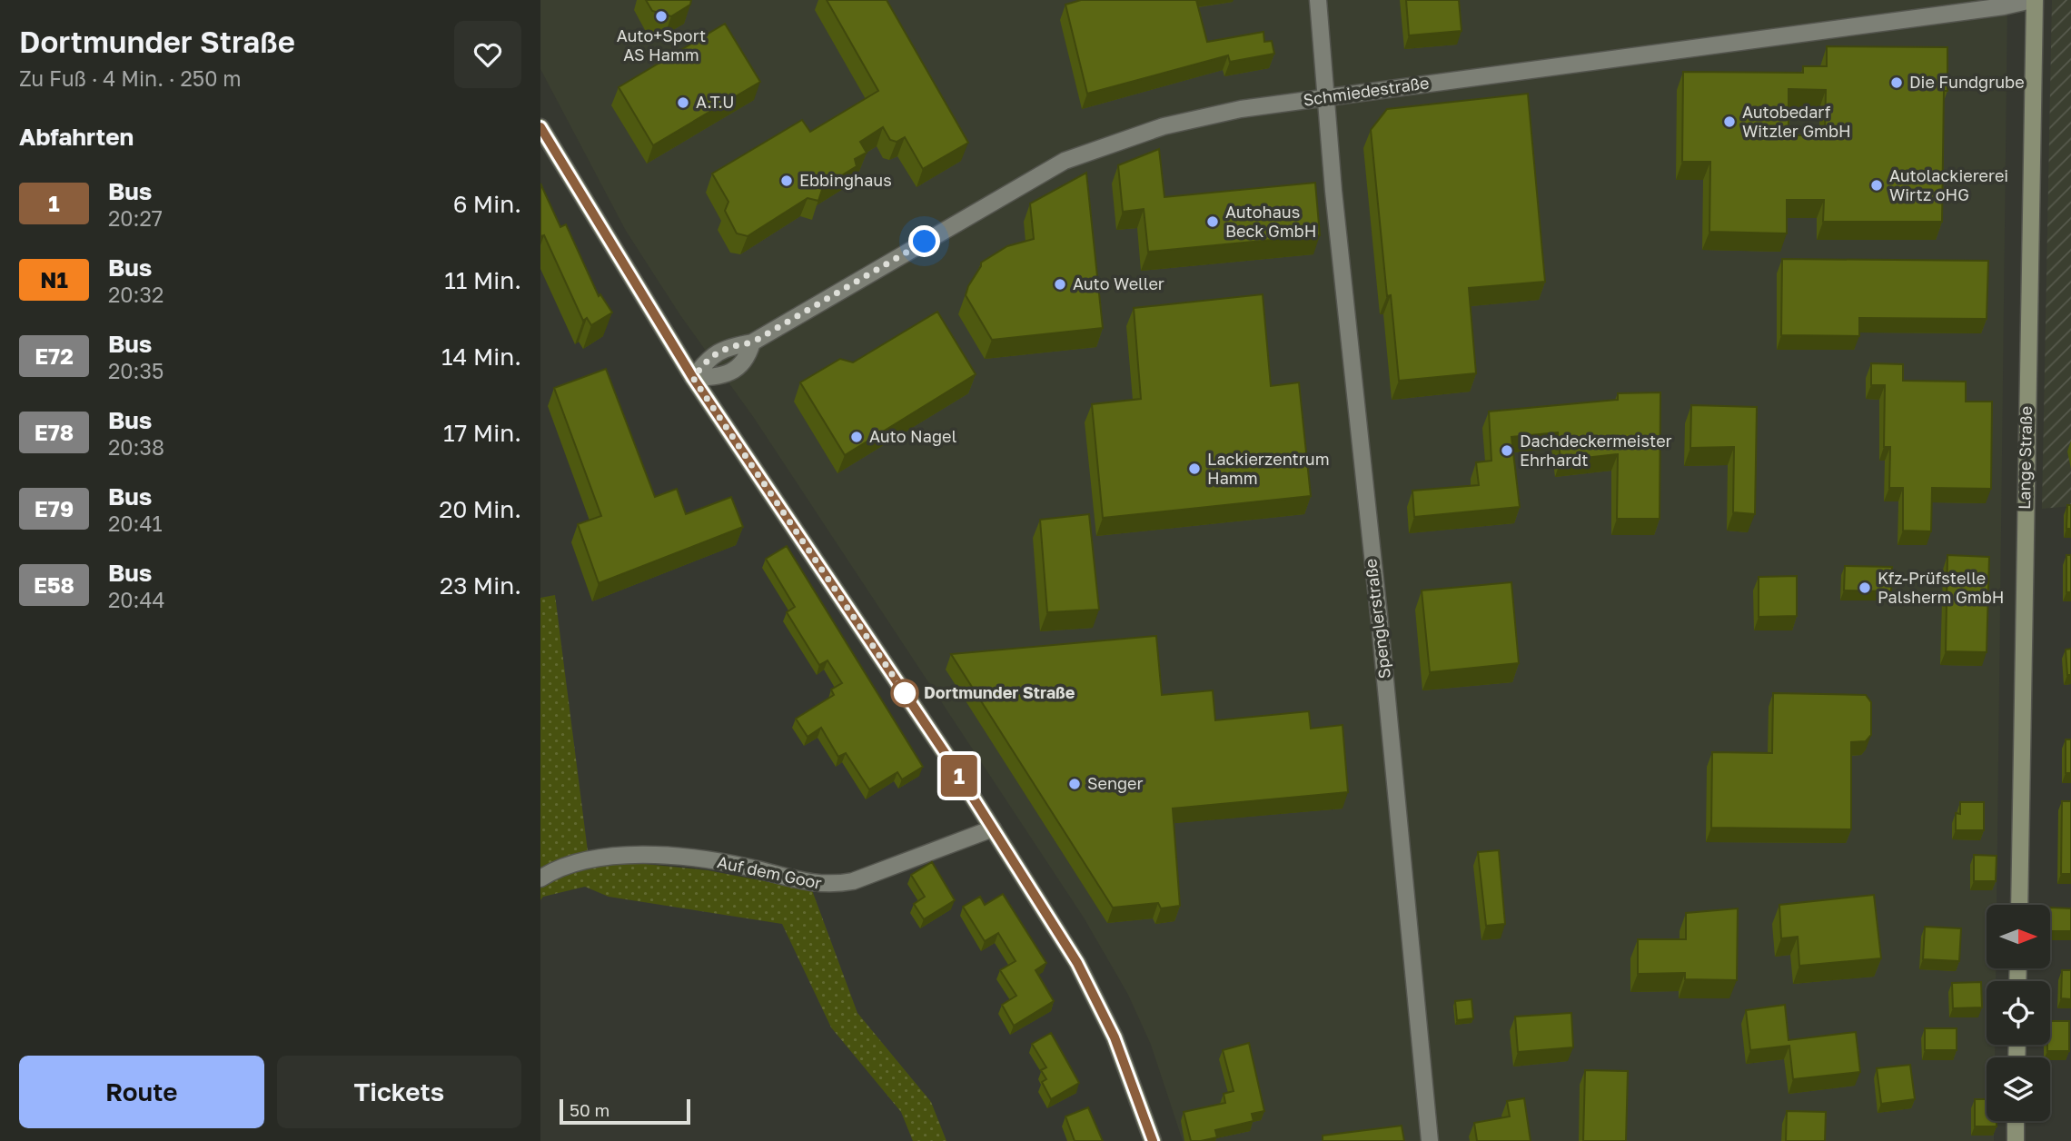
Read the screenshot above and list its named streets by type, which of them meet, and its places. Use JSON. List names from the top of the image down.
{
  "streets": {
    "main road": ["Lange Straße"],
    "street": ["Schmiedestraße", "Spenglerstraße", "Auf dem Goor"]
  },
  "crossings": [
    ["Schmiedestraße", "Lange Straße"],
    ["Schmiedestraße", "Spenglerstraße"]
  ],
  "places": [
    "Auto+Sport AS Hamm",
    "Die Fundgrube",
    "A.T.U",
    "Autobedarf Witzler GmbH",
    "Ebbinghaus",
    "Autolackiererei Wirtz oHG",
    "Autohaus Beck GmbH",
    "Auto Weller",
    "Auto Nagel",
    "Dachdeckermeister Ehrhardt",
    "Lackierzentrum Hamm",
    "Kfz-Prüfstelle Palsherm GmbH",
    "Dortmunder Straße",
    "Senger"
  ],
  "lines": ["bus line 1"],
  "scale_bar": "50 m",
  "north": "right",
  "page": {
    "heading": [
      ["Dortmunder Straße", "Zu Fuß · 4 Min. · 250 m"],
      "Abfahrten"
    ],
    "on_map": "1",
    "list": [
      {
        "mark": "1",
        "name": "Bus",
        "note": "20:27",
        "value": "6 Min."
      },
      {
        "mark": "N1",
        "name": "Bus",
        "note": "20:32",
        "value": "11 Min."
      },
      {
        "mark": "E72",
        "name": "Bus",
        "note": "20:35",
        "value": "14 Min."
      },
      {
        "mark": "E78",
        "name": "Bus",
        "note": "20:38",
        "value": "17 Min."
      },
      {
        "mark": "E79",
        "name": "Bus",
        "note": "20:41",
        "value": "20 Min."
      },
      {
        "mark": "E58",
        "name": "Bus",
        "note": "20:44",
        "value": "23 Min."
      }
    ],
    "buttons": ["Route", "Tickets"],
    "scale": "50 m"
  }
}
